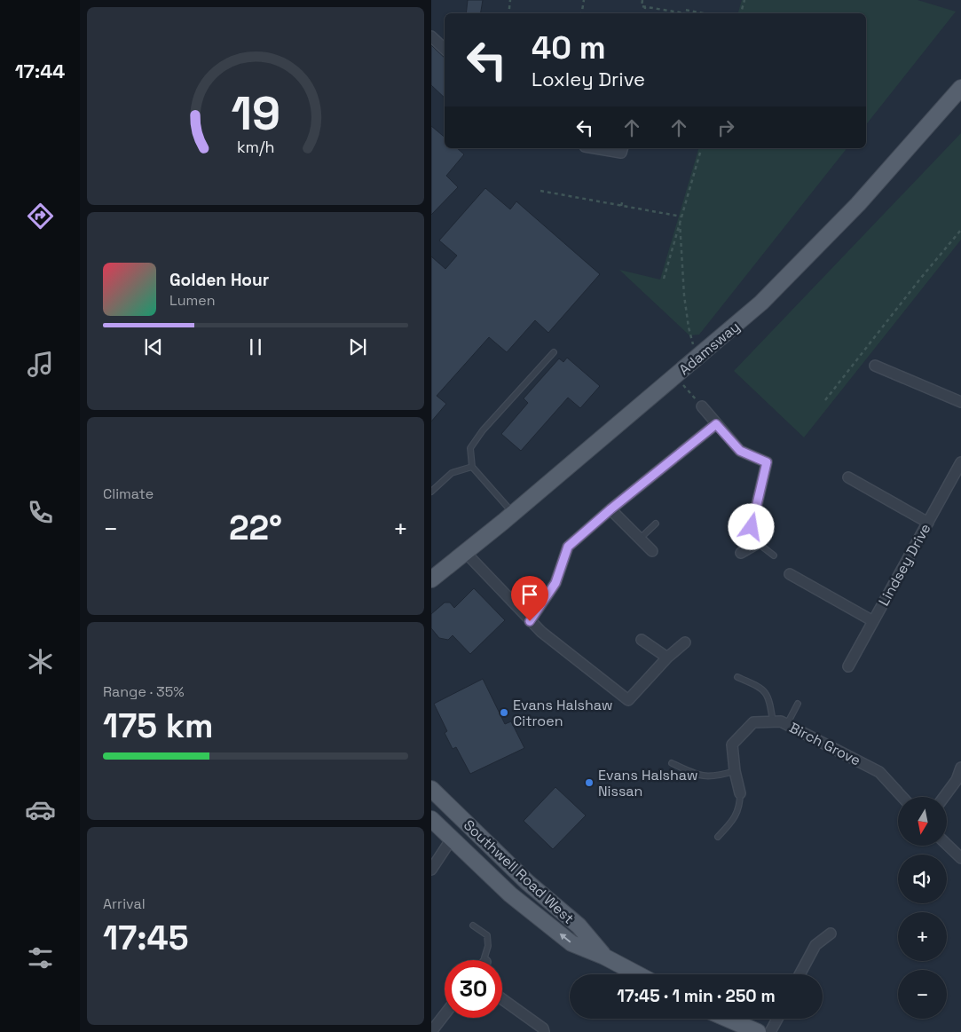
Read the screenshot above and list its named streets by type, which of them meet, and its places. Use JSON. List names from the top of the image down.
{
  "streets": {
    "main road": ["Adamsway", "Southwell Road West"],
    "street": ["Lindsey Drive", "Birch Grove"]
  },
  "places": ["Evans Halshaw Citroen", "Evans Halshaw Nissan"],
  "north": "bottom",
  "page": {
    "tabs": "17:44",
    "turn": ["40 m", "Loxley Drive"],
    "song": ["Golden Hour", "Lumen"],
    "tile": [
      "Climate",
      ["Range · 35%", "175 km"],
      ["Arrival", "17:45"]
    ],
    "heat": ["−", "22°", "+"],
    "map_buttons": ["+", "−"],
    "limit": "30",
    "trip": "17:45 · 1 min · 250 m",
    "gauge": ["19", "km/h"]
  }
}
